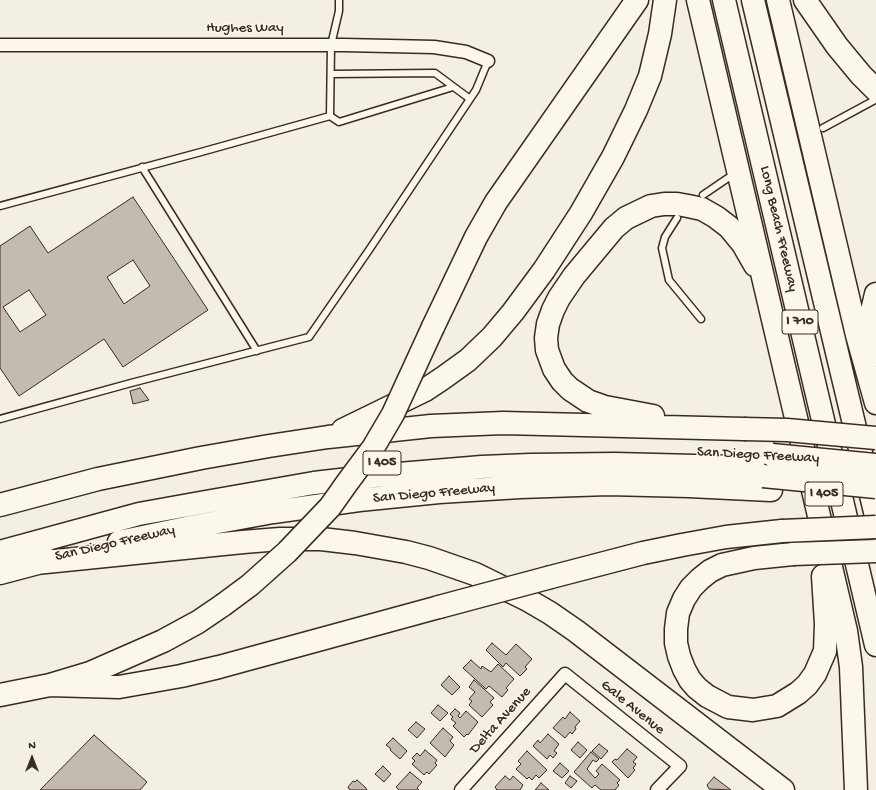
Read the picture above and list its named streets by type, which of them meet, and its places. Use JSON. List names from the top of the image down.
{
  "streets": {
    "highway": [
      "Long Beach Freeway",
      "I 710",
      "San Diego Freeway",
      "I 405"
    ],
    "street": ["Hughes Way", "Gale Avenue", "Delta Avenue"]
  },
  "crossings": [
    ["Gale Avenue", "Delta Avenue"]
  ],
  "north": "top"
}
